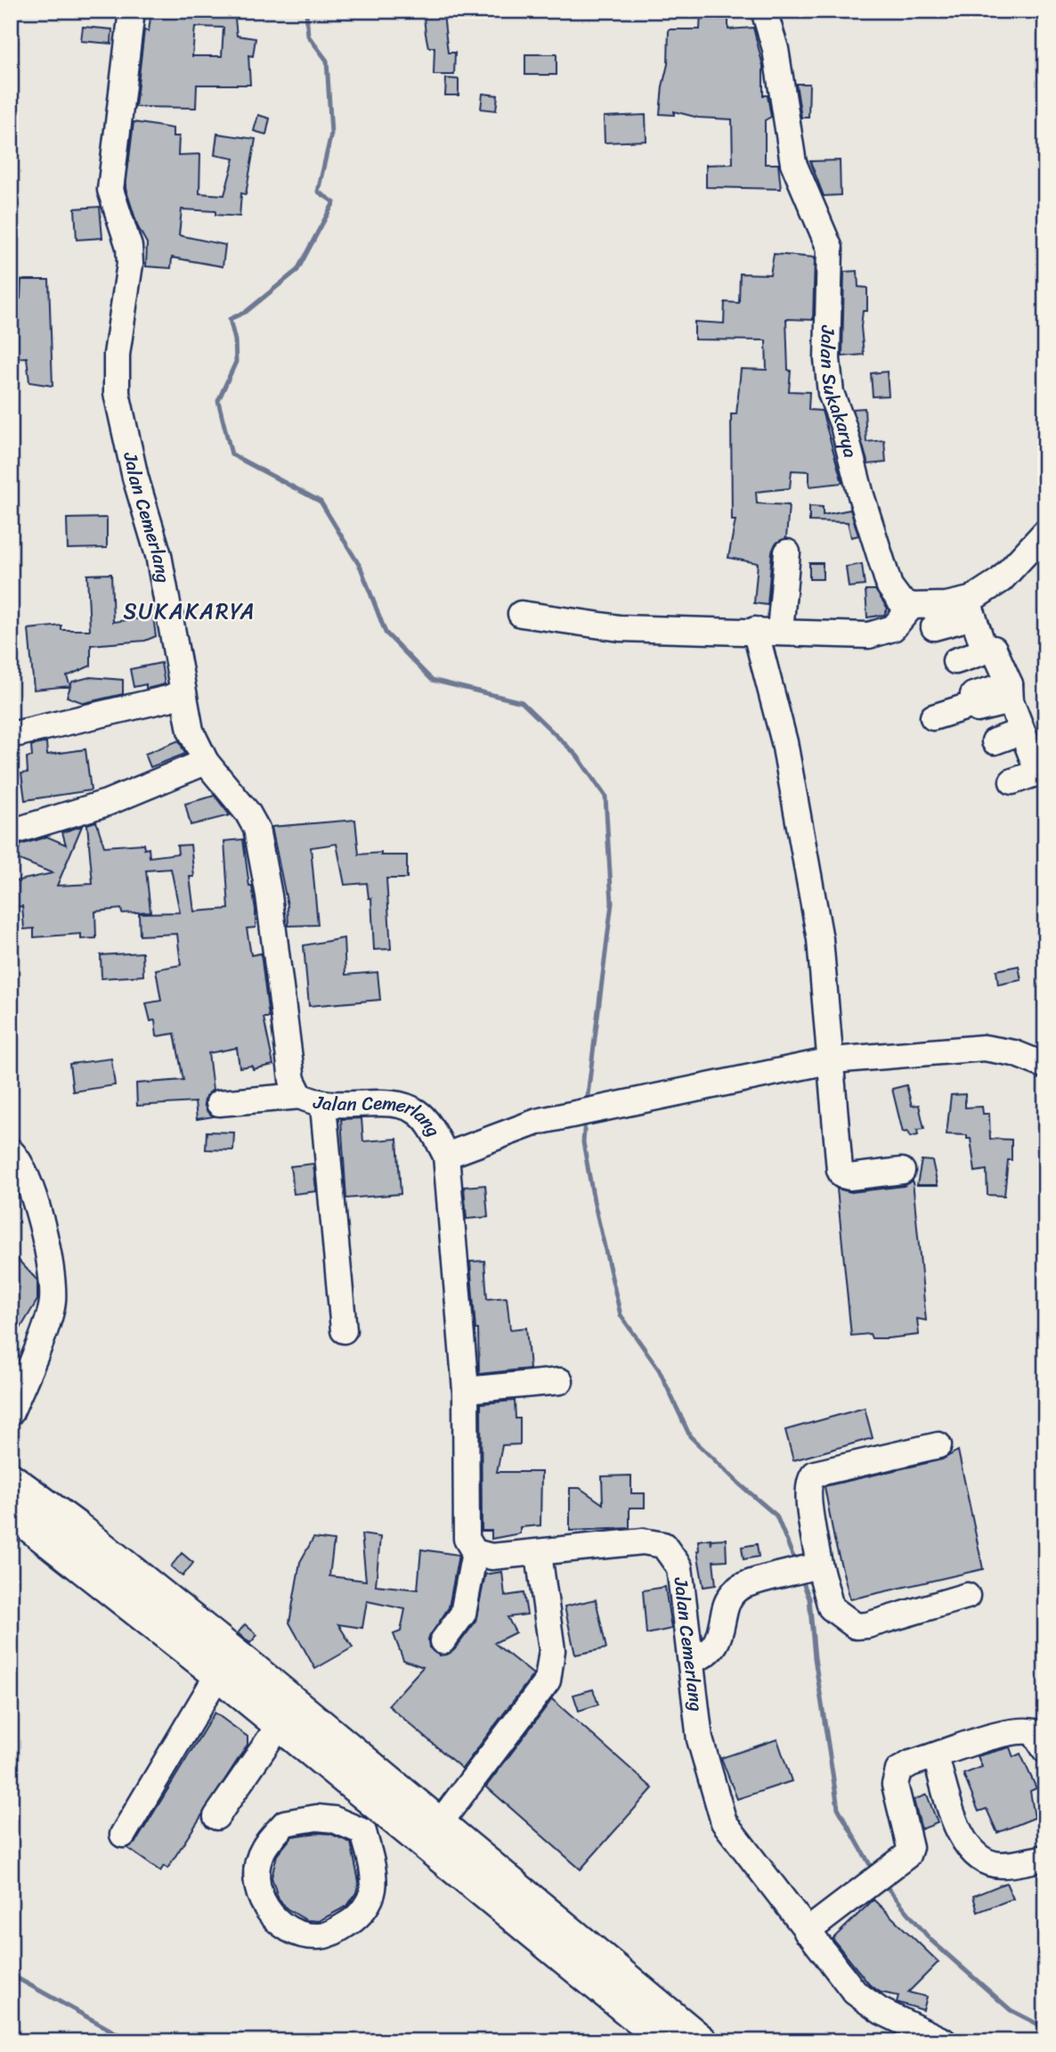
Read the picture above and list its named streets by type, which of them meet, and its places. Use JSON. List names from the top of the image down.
{
  "streets": {
    "street": ["Jalan Sukakarya", "Jalan Cemerlang"]
  },
  "districts": ["SUKAKARYA"]
}
